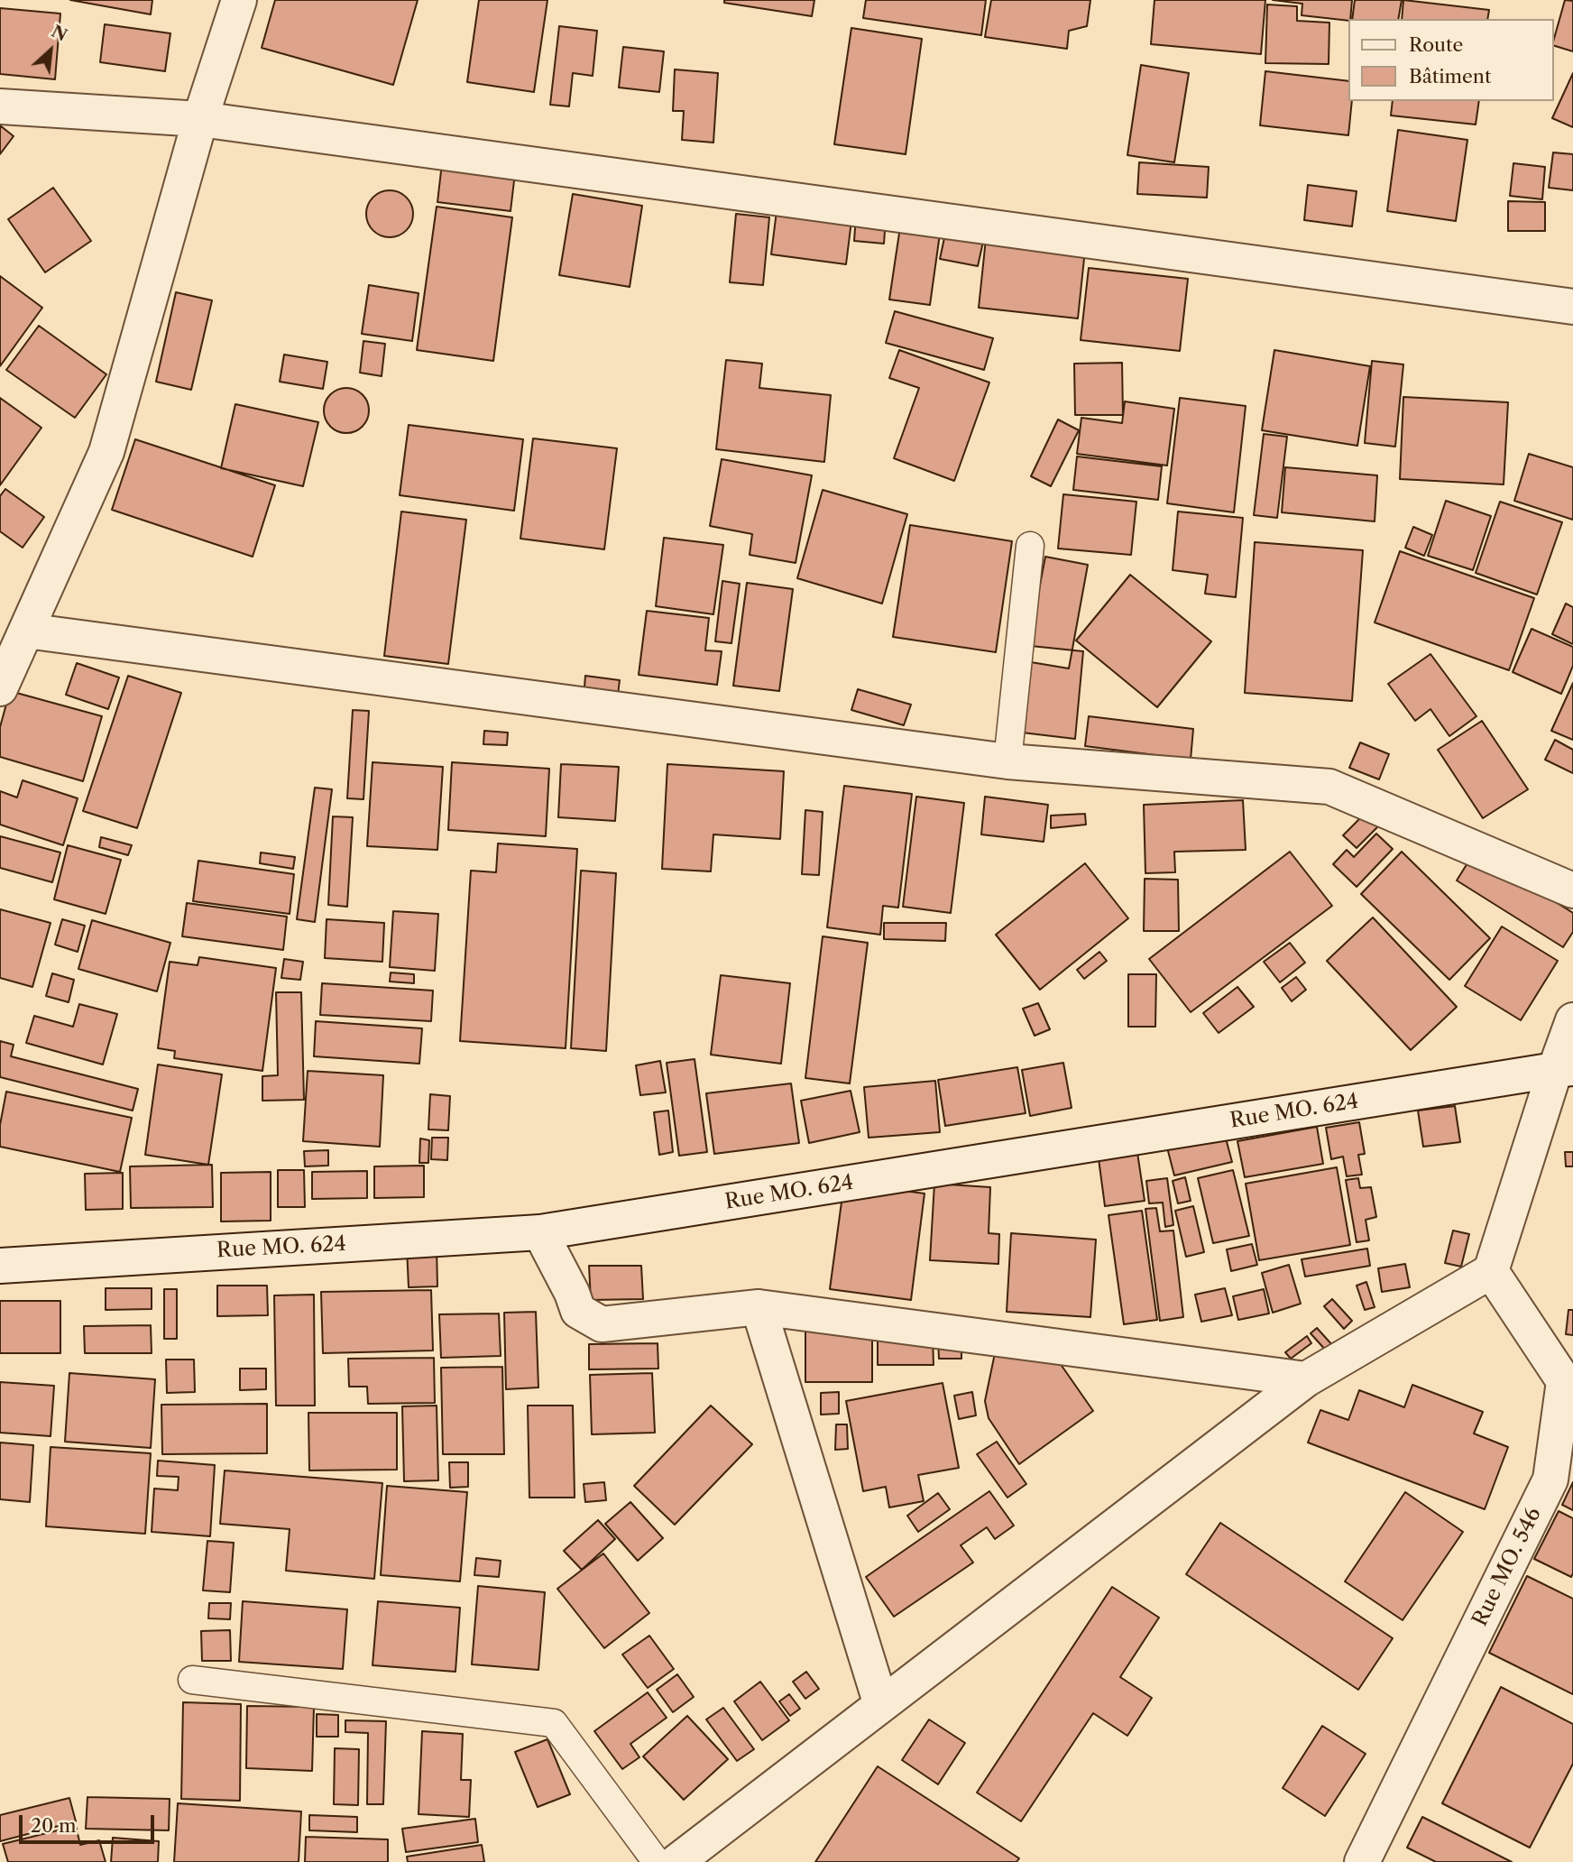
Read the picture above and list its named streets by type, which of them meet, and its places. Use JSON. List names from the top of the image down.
{
  "streets": {
    "street": ["Rue MO. 624", "Rue MO. 546"]
  },
  "legend": ["Route", "Bâtiment"],
  "scale_bar": "20 m",
  "north": "top right"
}
